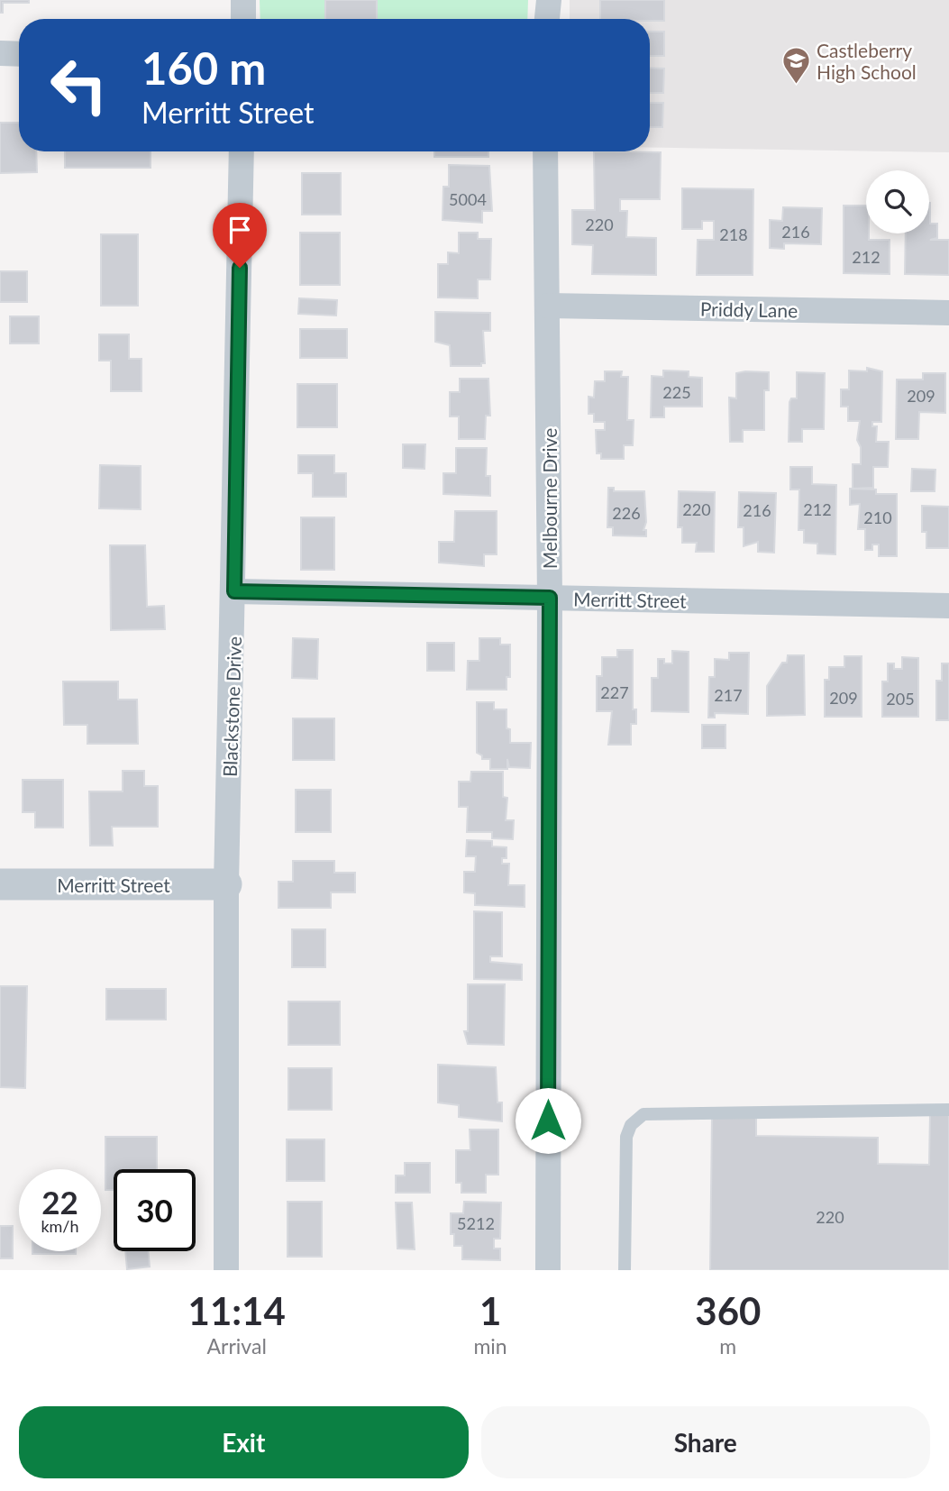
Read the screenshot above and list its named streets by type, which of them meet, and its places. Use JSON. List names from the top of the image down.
{
  "streets": {
    "street": [
      "Priddy Lane",
      "Melbourne Drive",
      "Merritt Street",
      "Blackstone Drive"
    ]
  },
  "crossings": [
    ["Priddy Lane", "Melbourne Drive"],
    ["Melbourne Drive", "Merritt Street"],
    ["Merritt Street", "Blackstone Drive"]
  ],
  "places": {
    "school or university": ["Castleberry High School"]
  },
  "house_numbers": [
    "5004",
    "220",
    "216",
    "218",
    "212",
    "225",
    "209",
    "220",
    "212",
    "216",
    "226",
    "210",
    "227",
    "217",
    "209",
    "205",
    "220",
    "5212"
  ],
  "page": {
    "turn": ["160 m", "Merritt Street"],
    "speed": "22 km/h",
    "limit": "30",
    "eta": [
      "11:14",
      "Arrival",
      "1",
      "min",
      "360",
      "m"
    ],
    "buttons": ["Exit", "Share"]
  }
}
